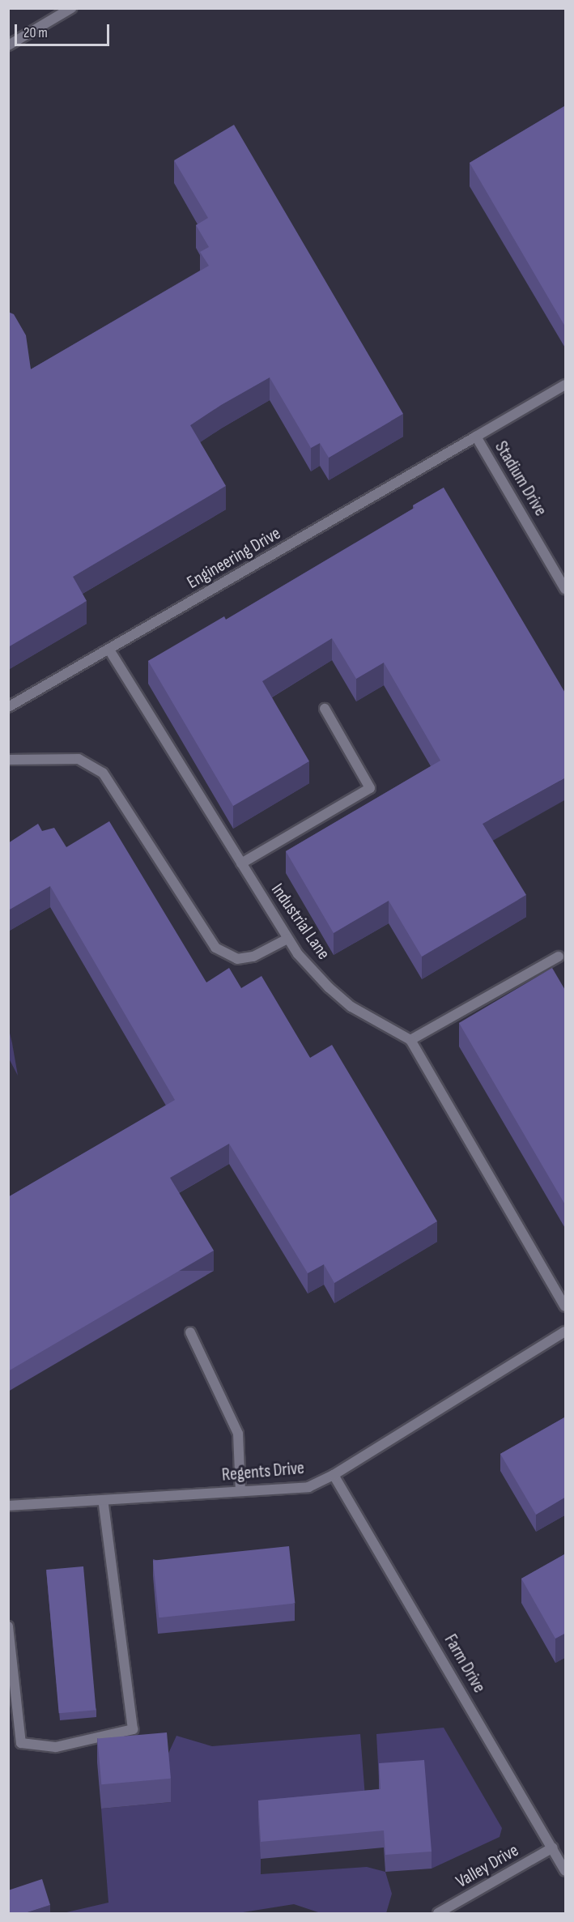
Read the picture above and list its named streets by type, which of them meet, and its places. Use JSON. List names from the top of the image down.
{
  "streets": {
    "street": [
      "Stadium Drive",
      "Engineering Drive",
      "Industrial Lane",
      "Regents Drive",
      "Farm Drive",
      "Valley Drive"
    ]
  },
  "crossings": [
    ["Stadium Drive", "Engineering Drive"],
    ["Engineering Drive", "Industrial Lane"],
    ["Regents Drive", "Farm Drive"],
    ["Farm Drive", "Valley Drive"]
  ],
  "scale_bar": "20 m"
}
